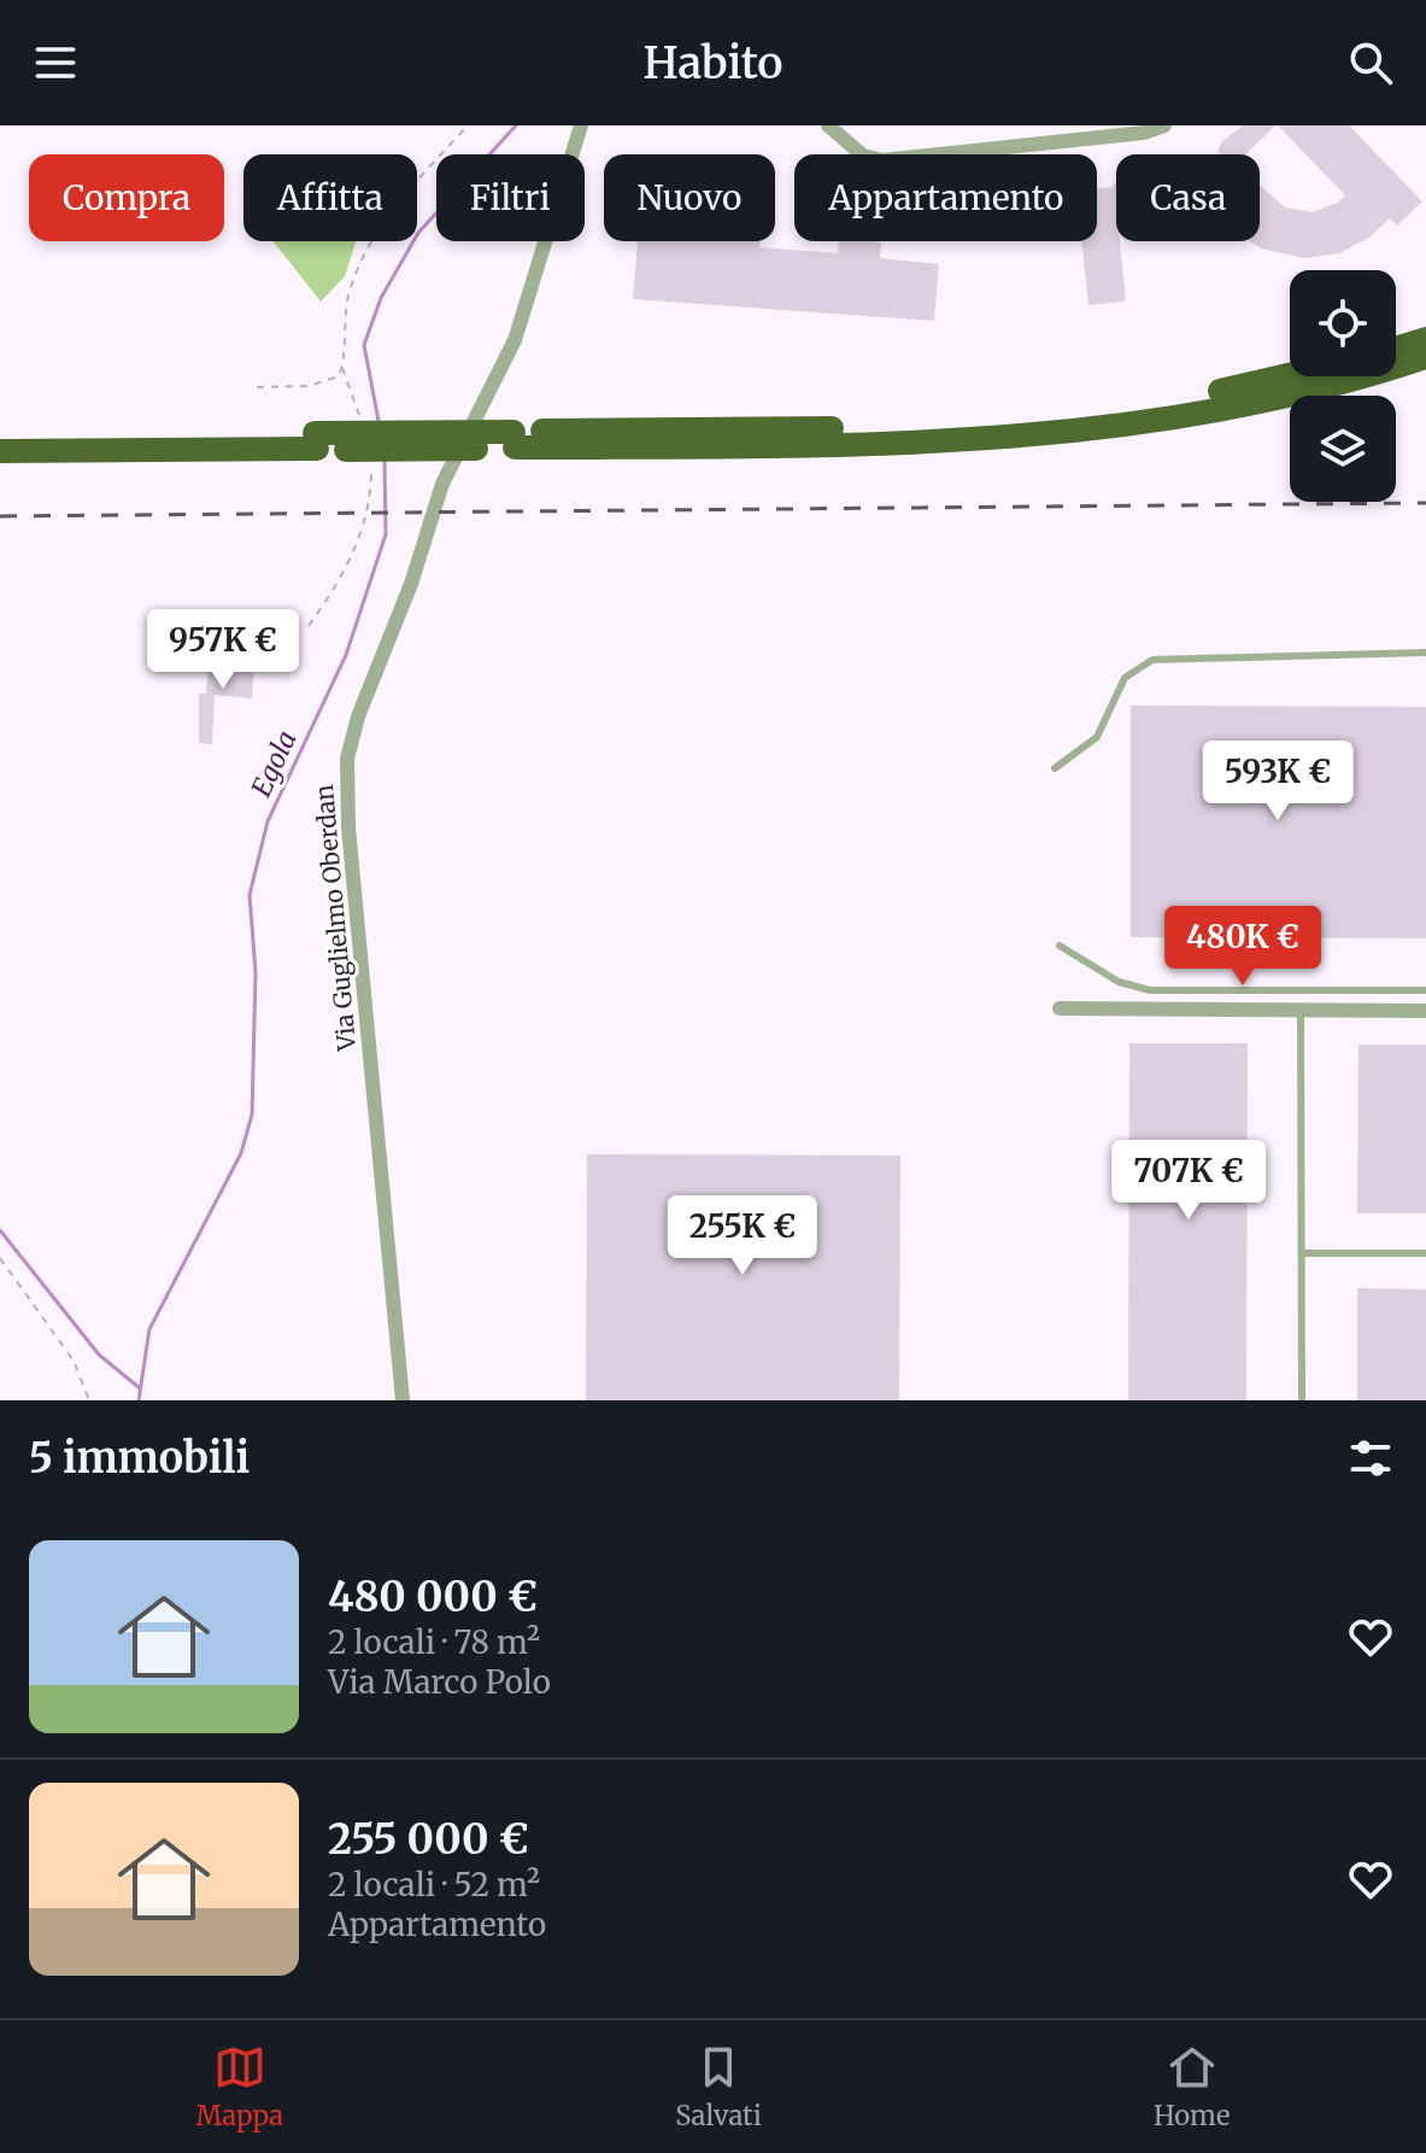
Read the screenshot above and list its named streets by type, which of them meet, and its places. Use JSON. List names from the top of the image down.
{
  "streets": {
    "street": ["Via Guglielmo Oberdan"]
  },
  "water": ["Egola"],
  "page": {
    "header": "Habito",
    "chip": [
      "Compra",
      "Affitta",
      "Filtri",
      "Nuovo",
      "Appartamento",
      "Casa"
    ],
    "price": [
      "957K €",
      "593K €",
      "480K €",
      "707K €",
      "255K €"
    ],
    "heading": "5 immobili",
    "list": [
      {
        "name": "480 000 €",
        "note": "2 locali · 78 m² · Via Marco Polo"
      },
      {
        "name": "255 000 €",
        "note": "2 locali · 52 m² · Appartamento"
      }
    ],
    "tabs": ["Mappa", "Salvati", "Home"]
  }
}
